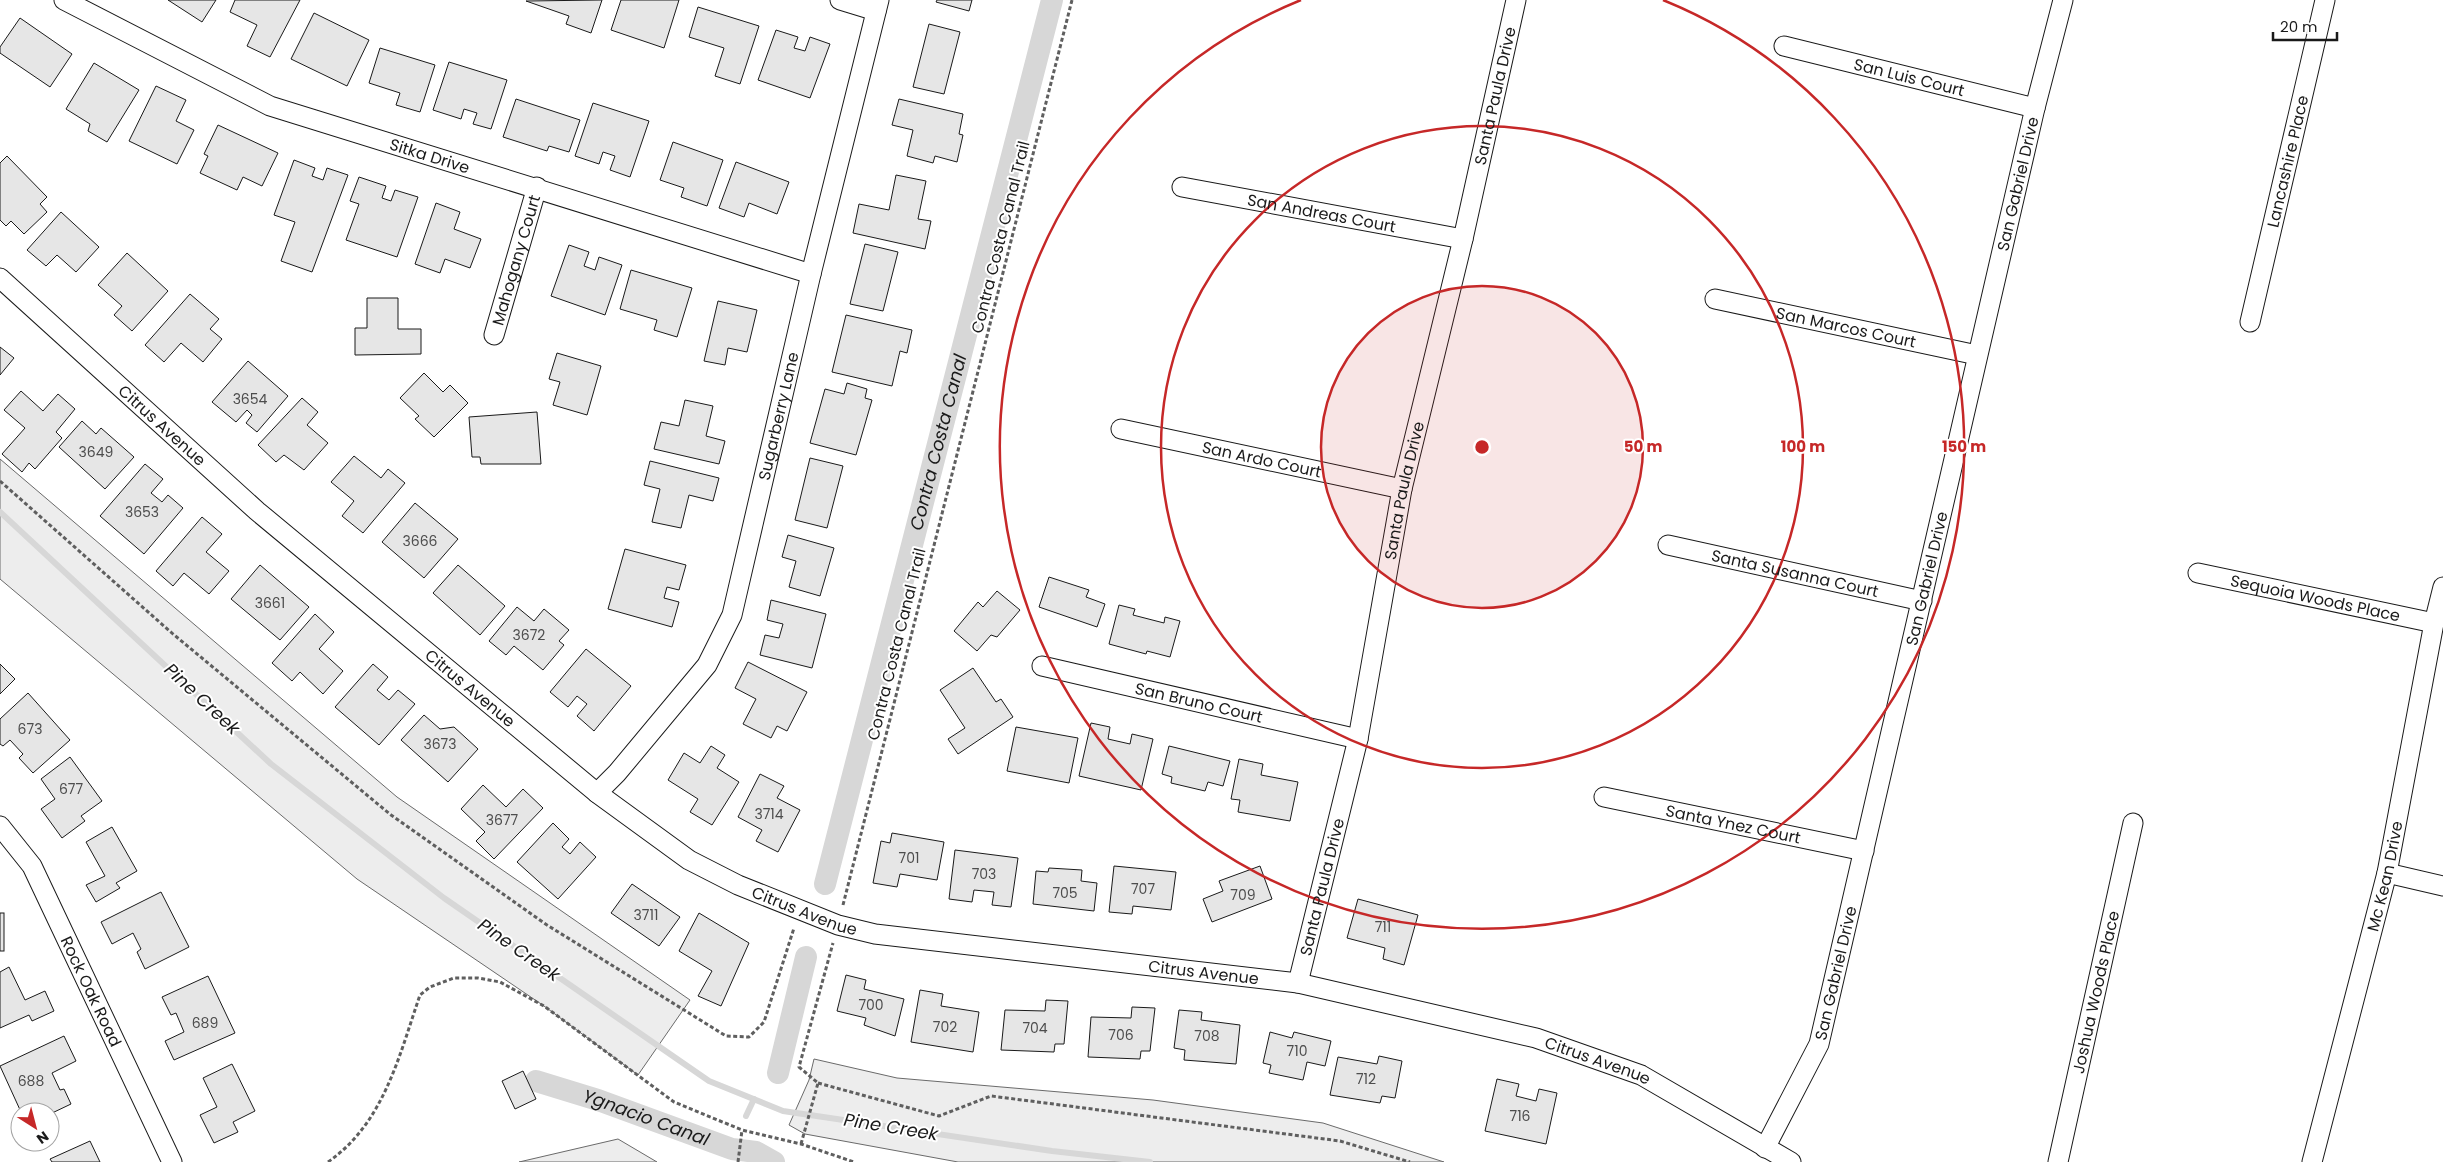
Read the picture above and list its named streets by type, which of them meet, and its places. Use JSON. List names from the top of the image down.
{
  "streets": {
    "street": [
      "San Luis Court",
      "Santa Paula Drive",
      "Sitka Drive",
      "Lancashire Place",
      "San Gabriel Drive",
      "San Andreas Court",
      "Mahogany Court",
      "San Marcos Court",
      "Sugarberry Lane",
      "Citrus Avenue",
      "San Ardo Court",
      "Santa Susanna Court",
      "Sequoia Woods Place",
      "San Bruno Court",
      "Santa Ynez Court",
      "Mc Kean Drive",
      "Rock Oak Road",
      "Joshua Woods Place"
    ],
    "path": ["Contra Costa Canal Trail"]
  },
  "crossings": [
    ["San Luis Court", "San Gabriel Drive"],
    ["Santa Paula Drive", "San Andreas Court"],
    ["Santa Paula Drive", "Citrus Avenue"],
    ["Santa Paula Drive", "San Ardo Court"],
    ["Santa Paula Drive", "San Bruno Court"],
    ["Sitka Drive", "Mahogany Court"],
    ["Sitka Drive", "Sugarberry Lane"],
    ["San Gabriel Drive", "San Marcos Court"],
    ["San Gabriel Drive", "Citrus Avenue"],
    ["San Gabriel Drive", "Santa Susanna Court"],
    ["San Gabriel Drive", "Santa Ynez Court"],
    ["Contra Costa Canal Trail", "Citrus Avenue"],
    ["Sugarberry Lane", "Citrus Avenue"],
    ["Sequoia Woods Place", "Mc Kean Drive"]
  ],
  "water": ["Contra Costa Canal", "Pine Creek", "Ygnacio Canal"],
  "house_numbers": [
    "3654",
    "3649",
    "3653",
    "3666",
    "3661",
    "3672",
    "673",
    "3673",
    "677",
    "3714",
    "3677",
    "701",
    "703",
    "707",
    "705",
    "709",
    "3711",
    "711",
    "700",
    "689",
    "702",
    "704",
    "706",
    "708",
    "710",
    "712",
    "688",
    "716"
  ],
  "scale_bar": "20 m",
  "north": "bottom right",
  "rings": ["50 m", "100 m", "150 m"]
}
